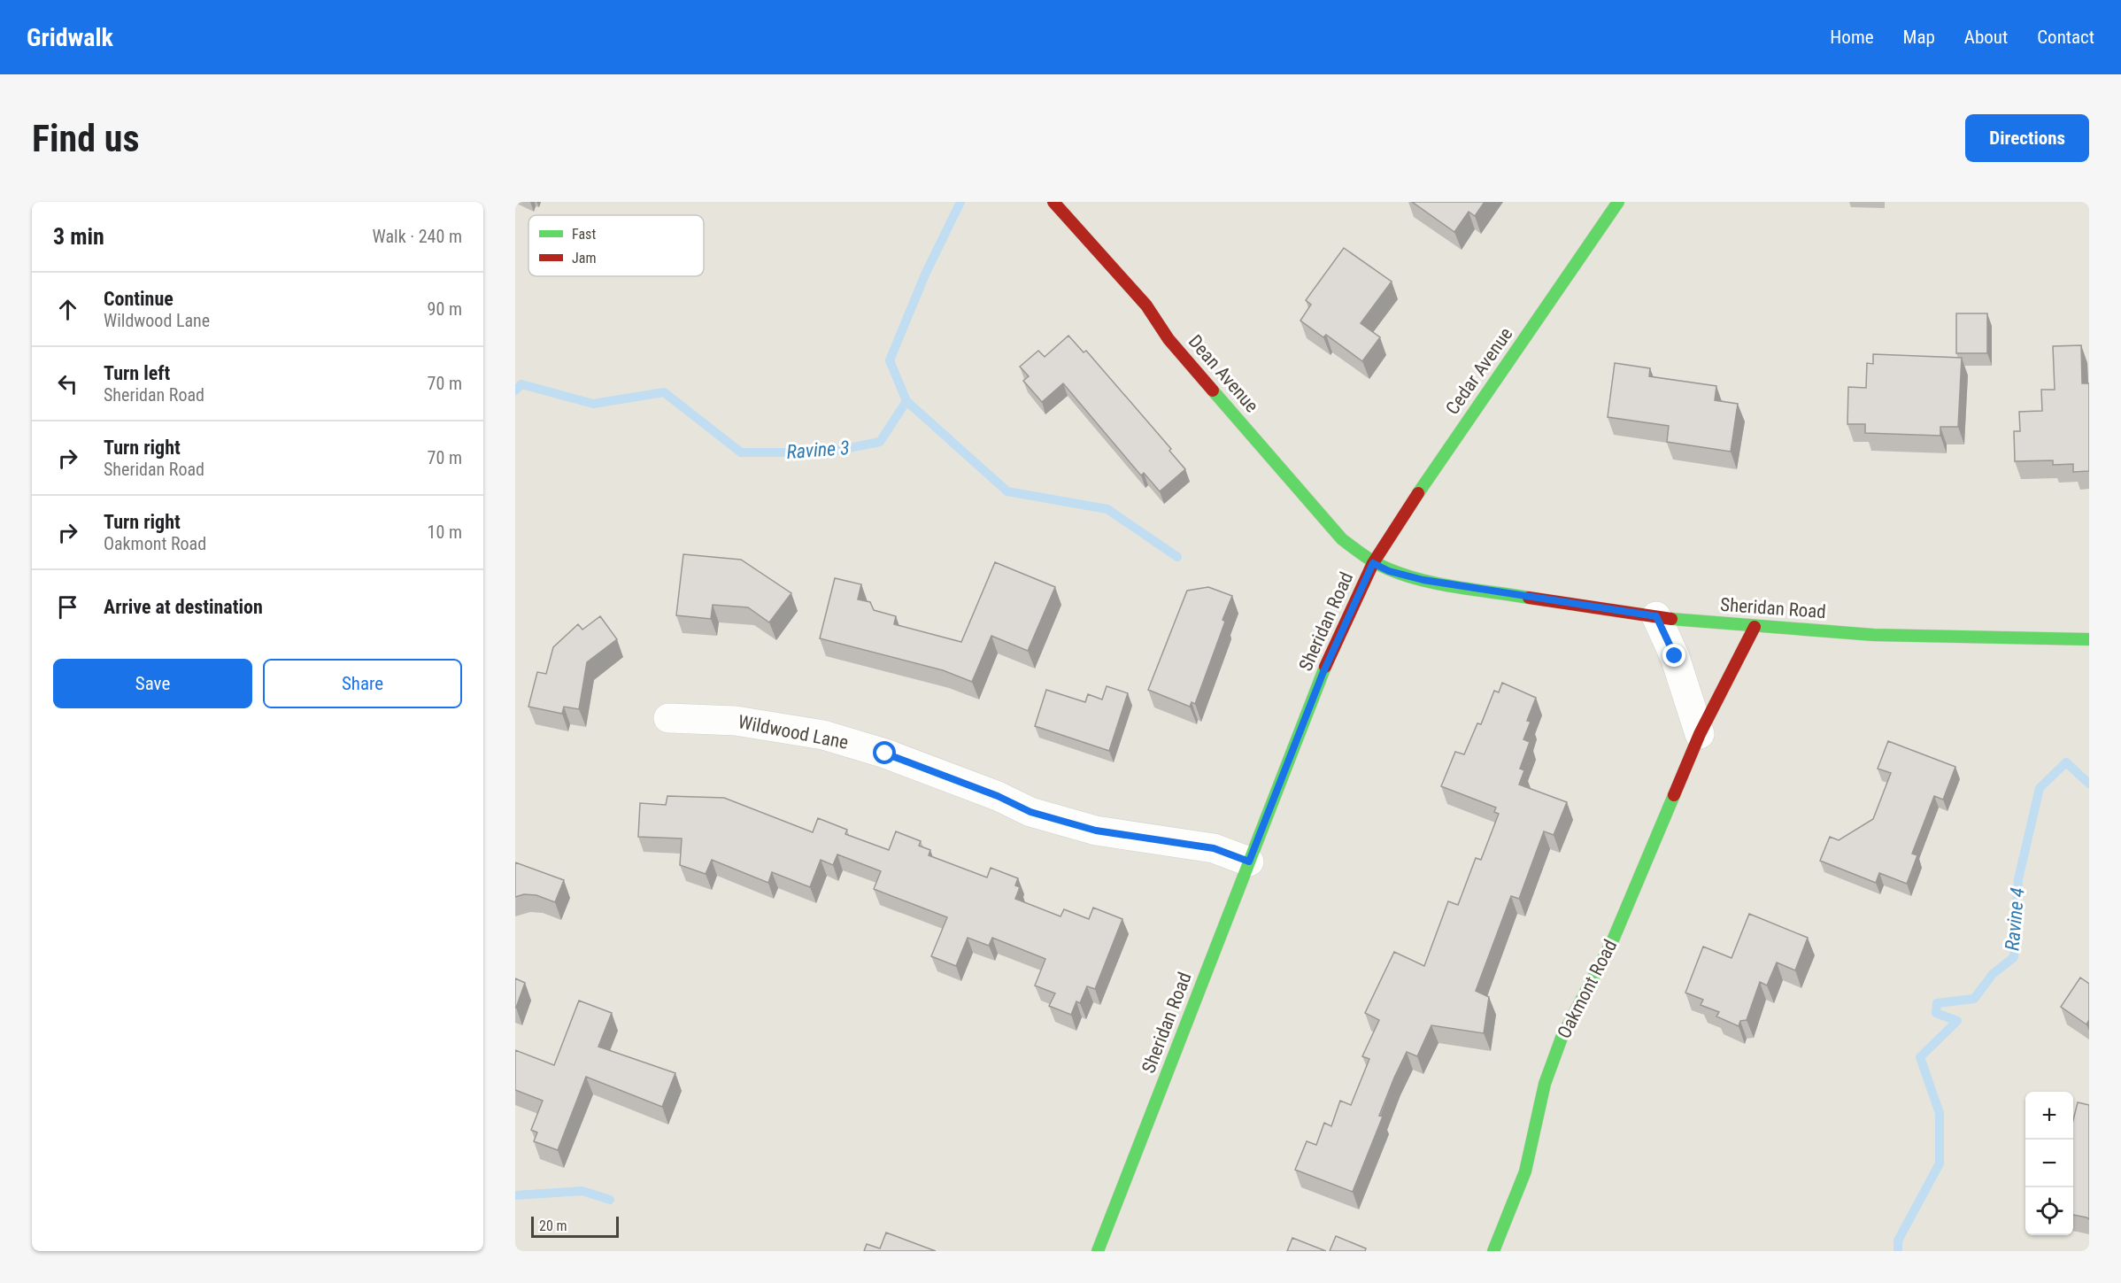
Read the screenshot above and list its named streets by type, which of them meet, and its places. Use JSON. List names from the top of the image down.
{
  "streets": {
    "street": [
      "Cedar Avenue",
      "Dean Avenue",
      "Sheridan Road",
      "Wildwood Lane",
      "Oakmont Road"
    ]
  },
  "crossings": [
    ["Cedar Avenue", "Dean Avenue"],
    ["Cedar Avenue", "Sheridan Road"],
    ["Dean Avenue", "Sheridan Road"],
    ["Sheridan Road", "Wildwood Lane"],
    ["Sheridan Road", "Oakmont Road"]
  ],
  "water": ["Ravine 3", "Ravine 4"],
  "legend": ["Fast", "Jam"],
  "scale_bar": "20 m",
  "page": {
    "header": "Gridwalk",
    "nav": [
      "Home",
      "Map",
      "About",
      "Contact"
    ],
    "buttons": [
      "Directions",
      ["Save", "Share"]
    ],
    "title": "Find us",
    "heading": ["3 min", "Walk · 240 m"],
    "list": [
      ["Continue", "Wildwood Lane", "90 m"],
      ["Turn left", "Sheridan Road", "70 m"],
      ["Turn right", "Sheridan Road", "70 m"],
      ["Turn right", "Oakmont Road", "10 m"],
      "Arrive at destination"
    ],
    "map_buttons": ["+", "−"],
    "scale": "20 m"
  }
}
